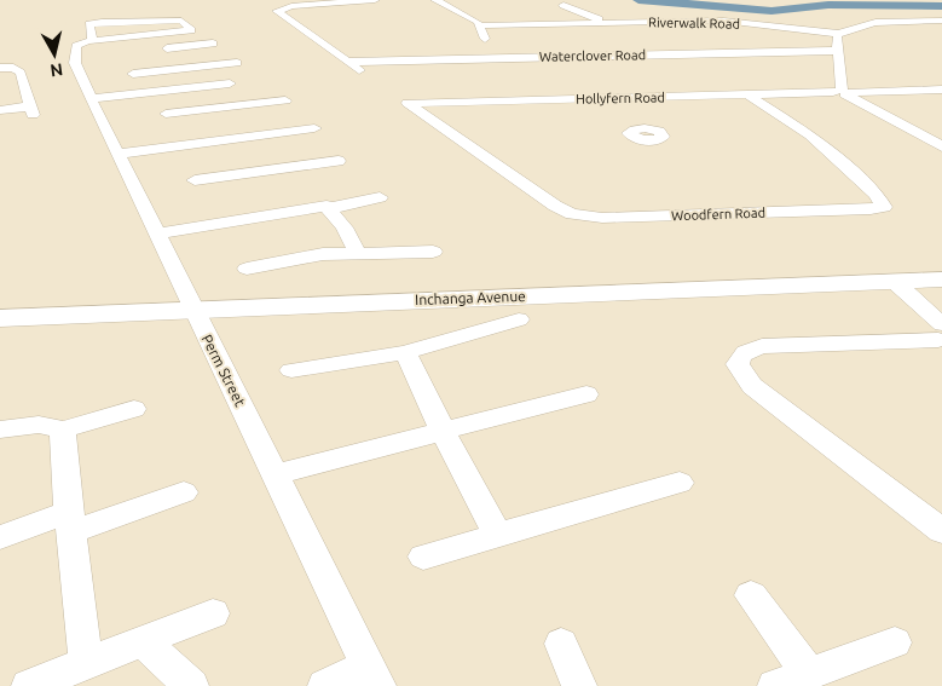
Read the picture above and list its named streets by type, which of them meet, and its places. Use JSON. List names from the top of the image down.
{
  "streets": {
    "street": [
      "Riverwalk Road",
      "Waterclover Road",
      "Hollyfern Road",
      "Woodfern Road",
      "Inchanga Avenue",
      "Perm Street"
    ]
  },
  "crossings": [
    ["Hollyfern Road", "Woodfern Road"],
    ["Inchanga Avenue", "Perm Street"]
  ],
  "north": "bottom"
}
